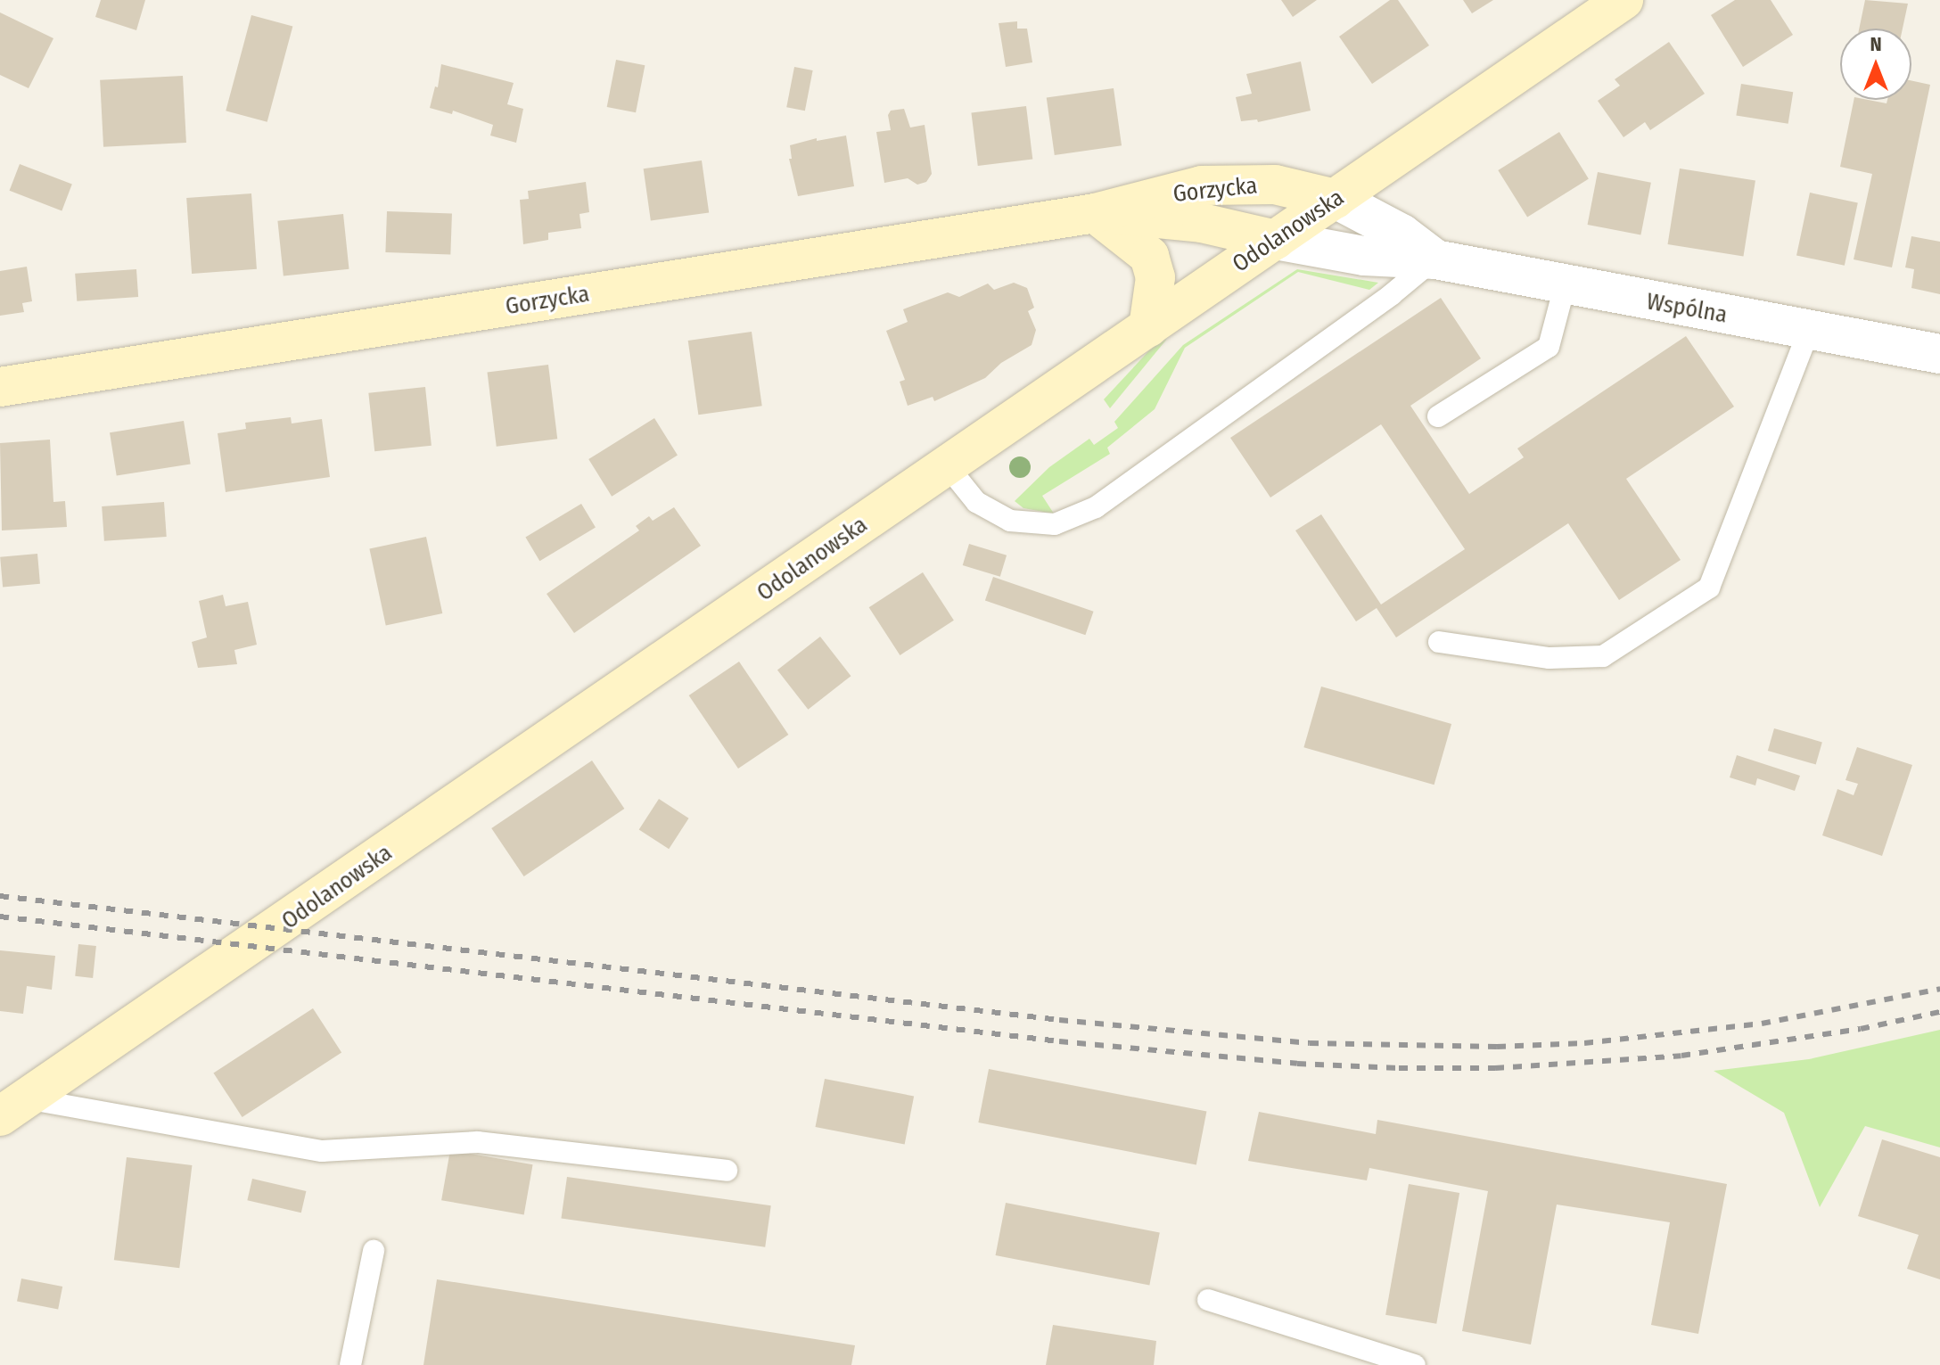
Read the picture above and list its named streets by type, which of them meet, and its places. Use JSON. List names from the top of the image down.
{
  "streets": {
    "main road": ["Gorzycka", "Odolanowska"],
    "street": ["Wspólna"]
  },
  "crossings": [
    ["Gorzycka", "Odolanowska"],
    ["Gorzycka", "Wspólna"],
    ["Odolanowska", "Wspólna"]
  ],
  "north": "top"
}
